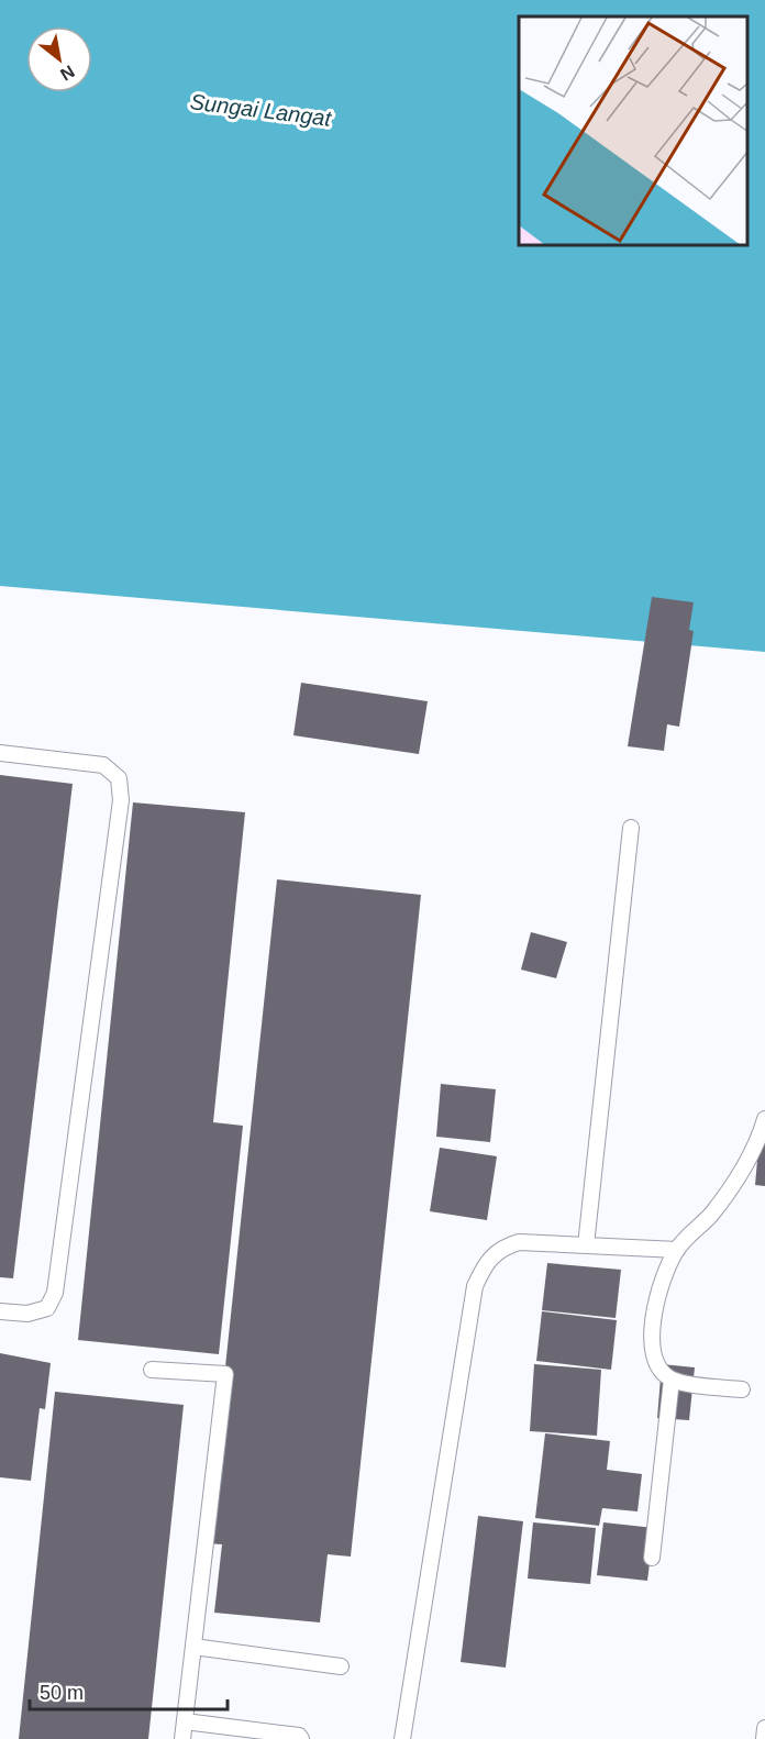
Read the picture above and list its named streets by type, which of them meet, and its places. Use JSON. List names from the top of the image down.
{
  "water": ["Sungai Langat"],
  "scale_bar": "50 m",
  "north": "bottom right"
}
